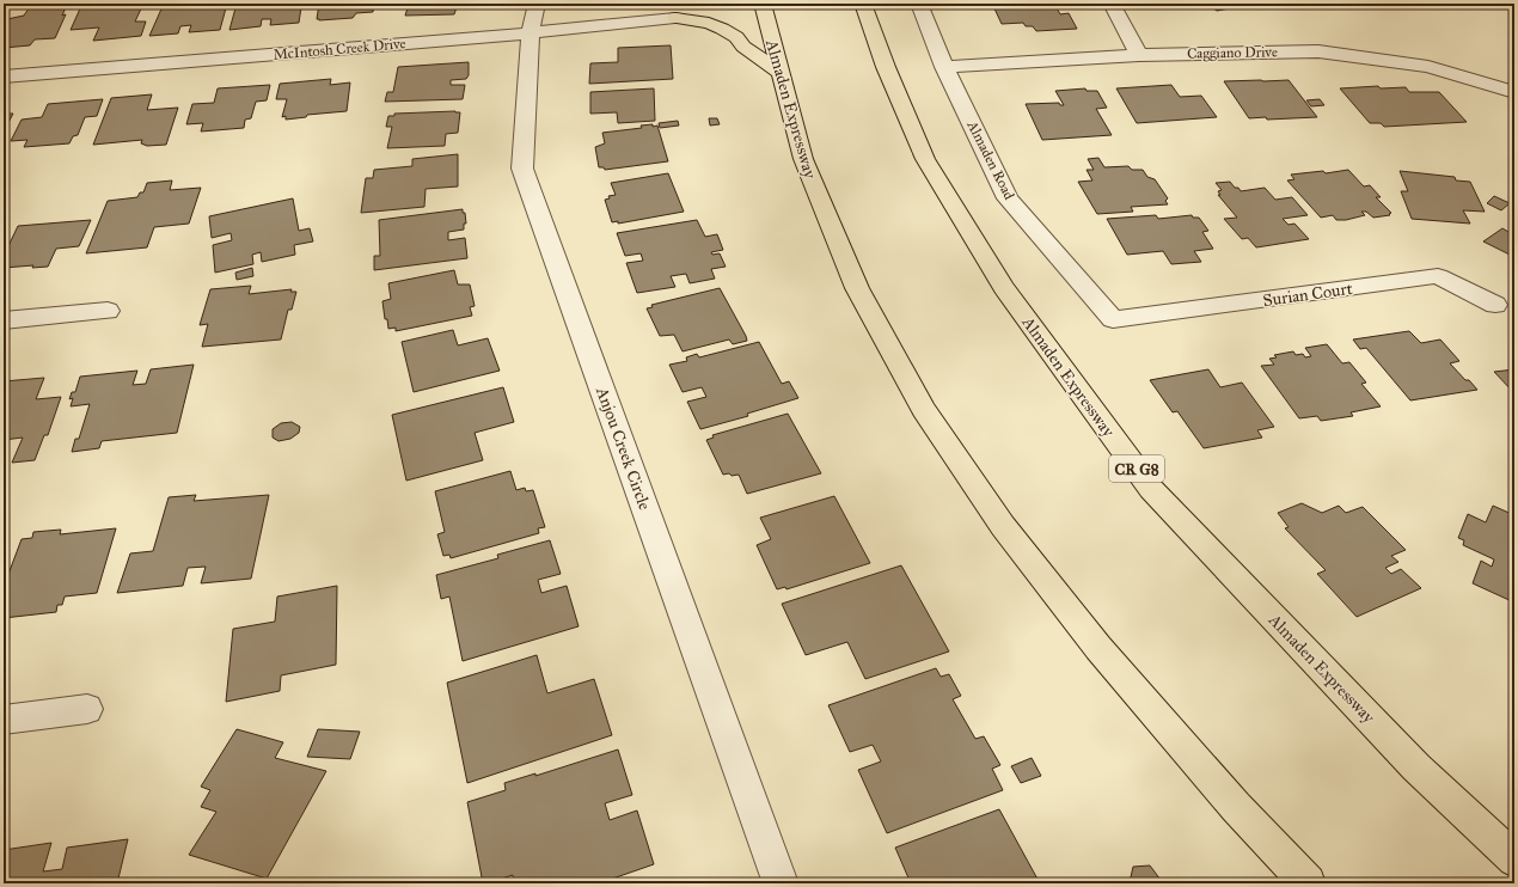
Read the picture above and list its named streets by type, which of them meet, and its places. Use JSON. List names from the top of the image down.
{
  "streets": {
    "main road": ["Almaden Expressway", "CR G8"],
    "street": [
      "McIntosh Creek Drive",
      "Caggiano Drive",
      "Almaden Road",
      "Surian Court",
      "Anjou Creek Circle"
    ]
  },
  "crossings": [
    ["McIntosh Creek Drive", "Anjou Creek Circle"],
    ["Caggiano Drive", "Almaden Road"],
    ["Almaden Road", "Surian Court"]
  ]
}
